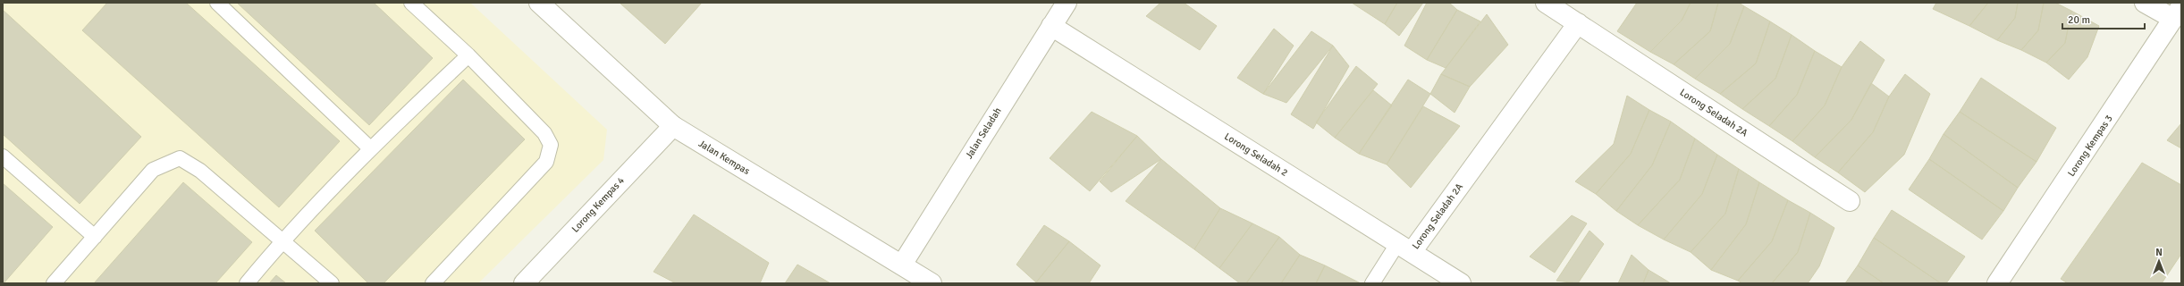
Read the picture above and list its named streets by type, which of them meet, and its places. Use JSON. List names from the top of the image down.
{
  "streets": {
    "street": [
      "Lorong Seladah 2A",
      "Jalan Seladah",
      "Lorong Kempas 3",
      "Lorong Seladah 2",
      "Jalan Kempas",
      "Lorong Kempas 4"
    ]
  },
  "crossings": [
    ["Lorong Seladah 2A", "Lorong Seladah 2"],
    ["Jalan Seladah", "Lorong Seladah 2"],
    ["Jalan Seladah", "Jalan Kempas"],
    ["Jalan Kempas", "Lorong Kempas 4"]
  ],
  "scale_bar": "20 m",
  "north": "top"
}
